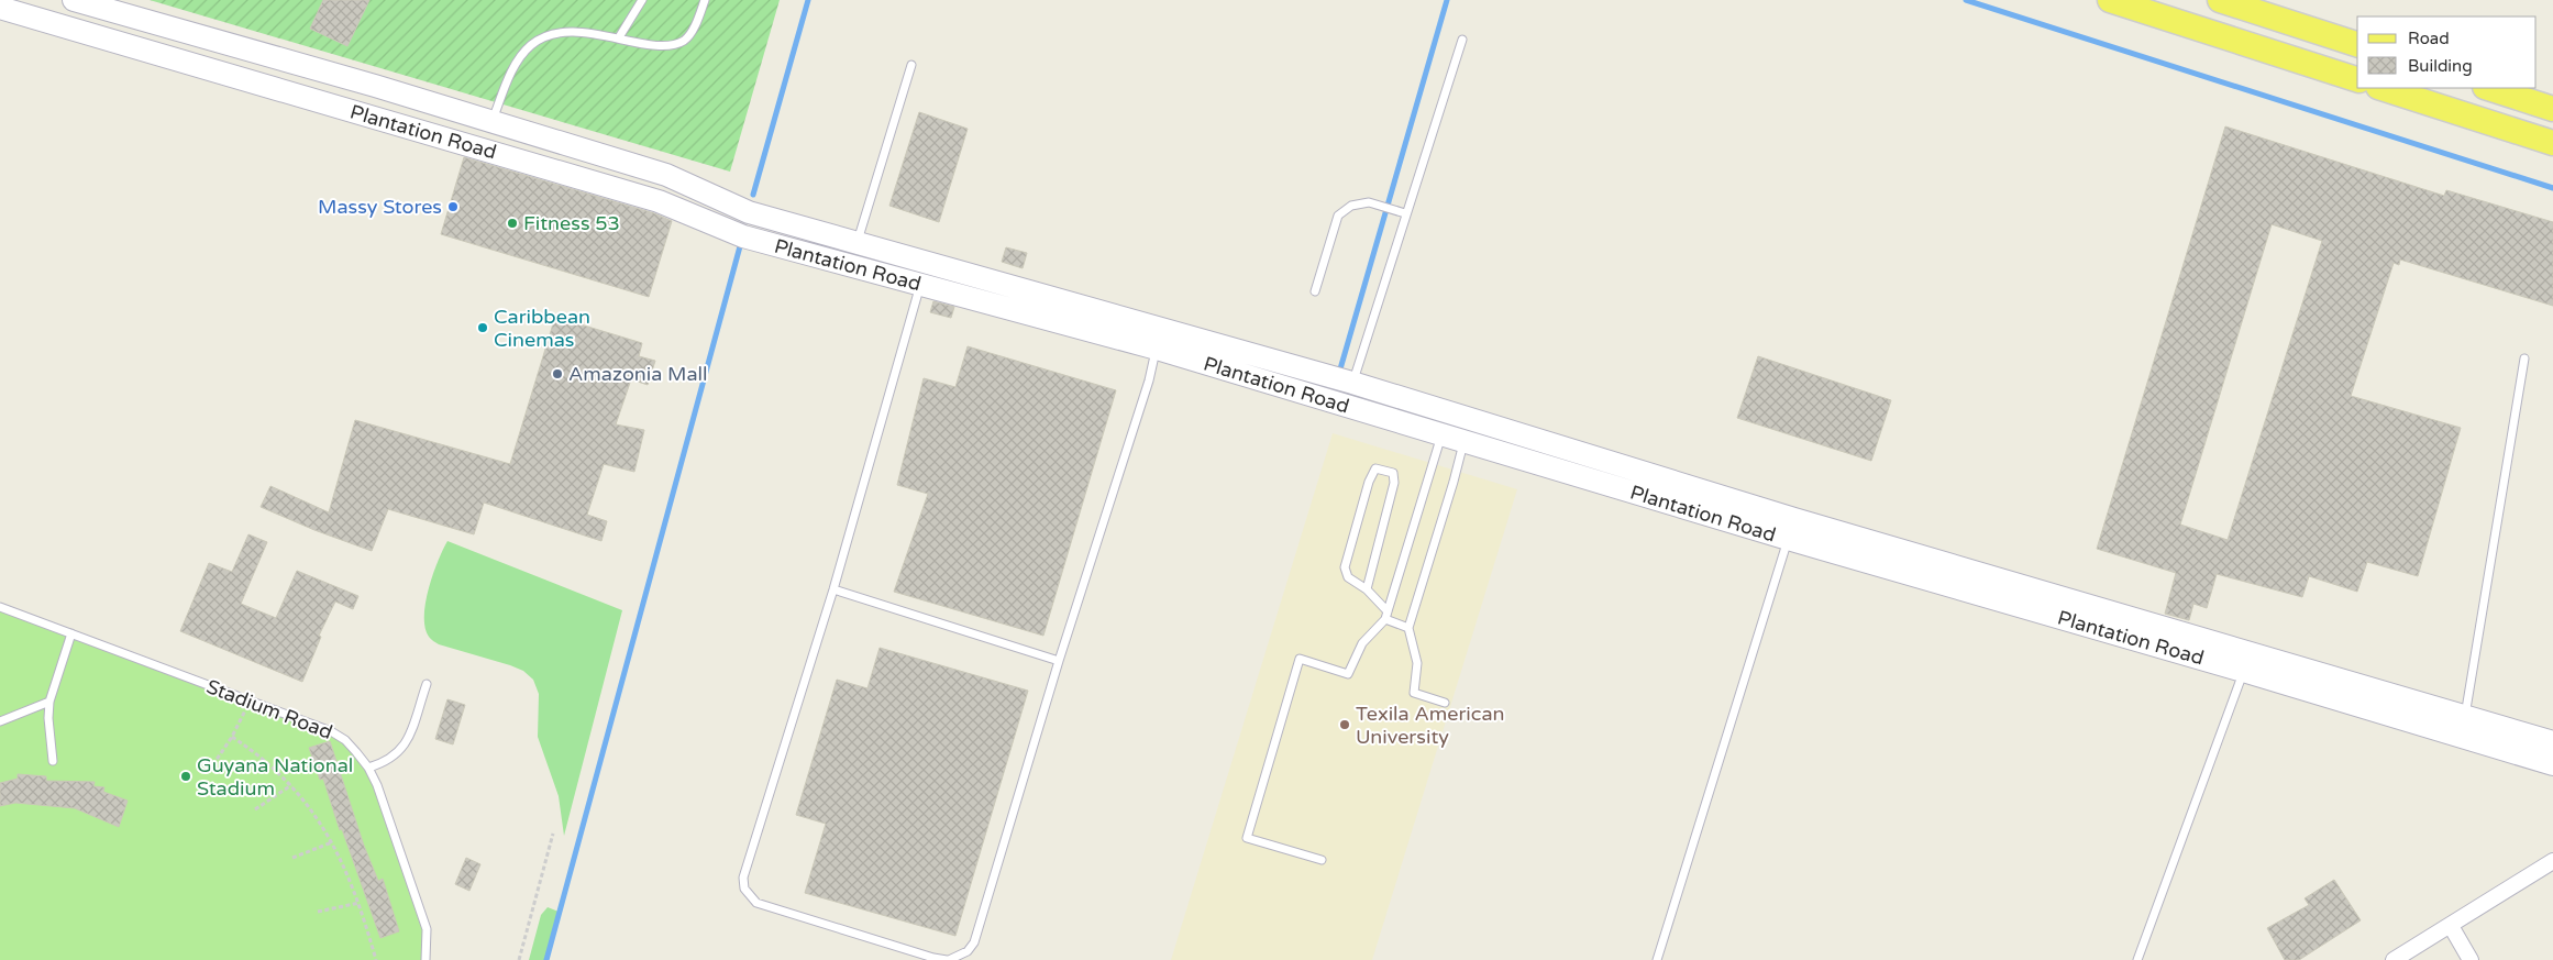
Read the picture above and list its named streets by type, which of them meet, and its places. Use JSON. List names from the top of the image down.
{
  "streets": {
    "street": ["Plantation Road"],
    "lane": ["Stadium Road"]
  },
  "places": [
    "Massy Stores",
    "Fitness 53",
    "Caribbean Cinemas",
    "Amazonia Mall",
    "Texila American University",
    "Guyana National Stadium"
  ],
  "legend": ["Road", "Building"]
}
